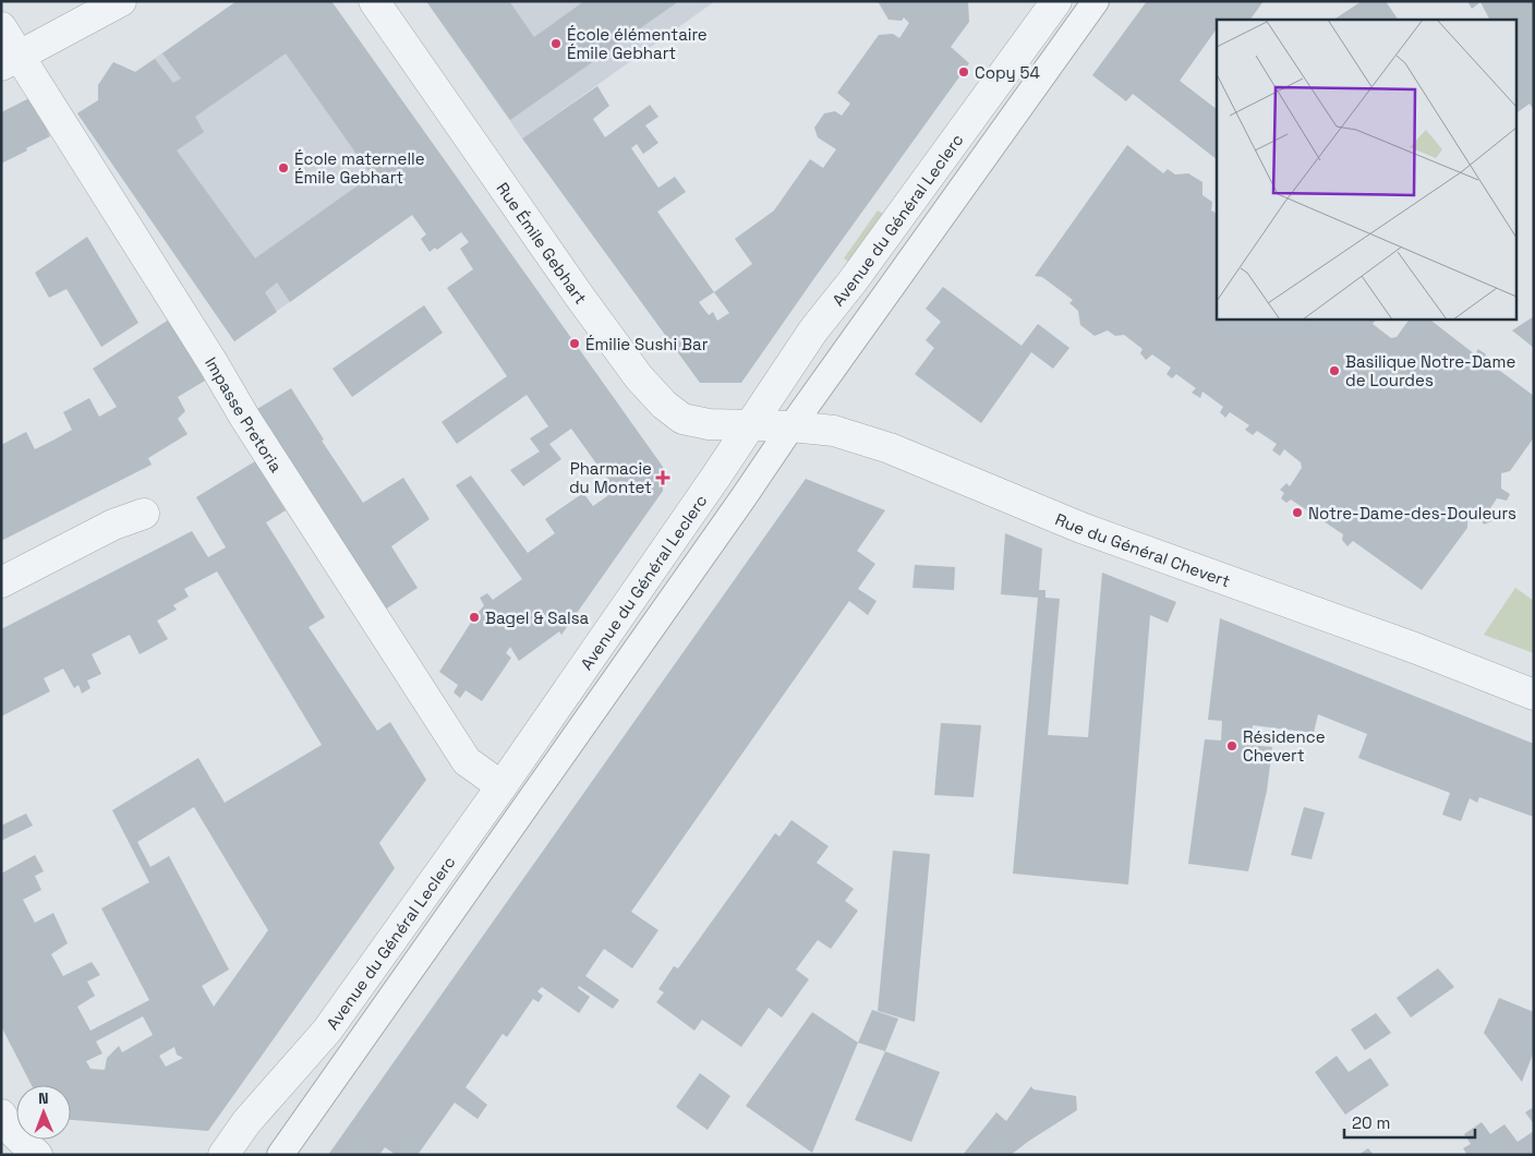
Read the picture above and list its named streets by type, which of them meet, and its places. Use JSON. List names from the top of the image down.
{
  "streets": {
    "street": [
      "Avenue du Général Leclerc",
      "Rue Émile Gebhart",
      "Impasse Pretoria",
      "Rue du Général Chevert"
    ]
  },
  "crossings": [
    ["Avenue du Général Leclerc", "Rue Émile Gebhart"],
    ["Avenue du Général Leclerc", "Impasse Pretoria"],
    ["Avenue du Général Leclerc", "Rue du Général Chevert"],
    ["Rue Émile Gebhart", "Rue du Général Chevert"]
  ],
  "places": {
    "other": [
      "École élémentaire Émile Gebhart",
      "Copy 54",
      "École maternelle Émile Gebhart",
      "Émilie Sushi Bar",
      "Basilique Notre-Dame de Lourdes",
      "Notre-Dame-des-Douleurs",
      "Bagel & Salsa",
      "Résidence Chevert"
    ],
    "health": ["Pharmacie du Montet"]
  },
  "scale_bar": "20 m",
  "north": "top"
}
